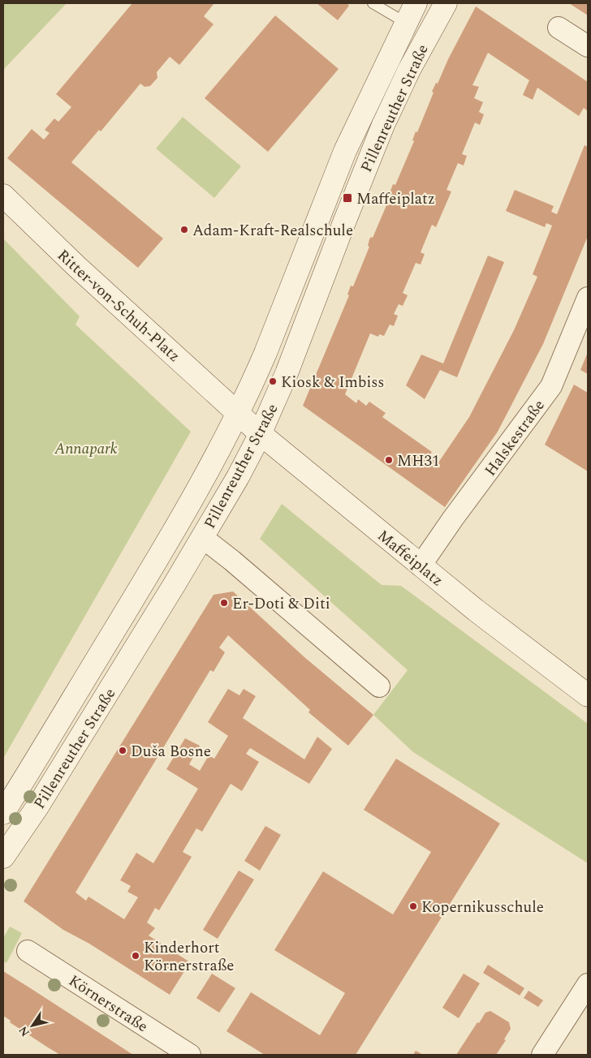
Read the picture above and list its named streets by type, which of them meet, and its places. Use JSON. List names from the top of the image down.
{
  "streets": {
    "main road": ["Pillenreuther Straße", "Ritter-von-Schuh-Platz", "Maffeiplatz"],
    "street": ["Halskestraße", "Körnerstraße"]
  },
  "crossings": [
    ["Pillenreuther Straße", "Ritter-von-Schuh-Platz"],
    ["Pillenreuther Straße", "Maffeiplatz"],
    ["Ritter-von-Schuh-Platz", "Maffeiplatz"],
    ["Halskestraße", "Maffeiplatz"]
  ],
  "parks": ["Annapark"],
  "places": {
    "transit": ["Maffeiplatz"],
    "other": [
      "Adam-Kraft-Realschule",
      "Kiosk & Imbiss",
      "MH31",
      "Er-Doti & Diti",
      "Duša Bosne",
      "Kopernikusschule",
      "Kinderhort Körnerstraße"
    ]
  },
  "north": "bottom left"
}
